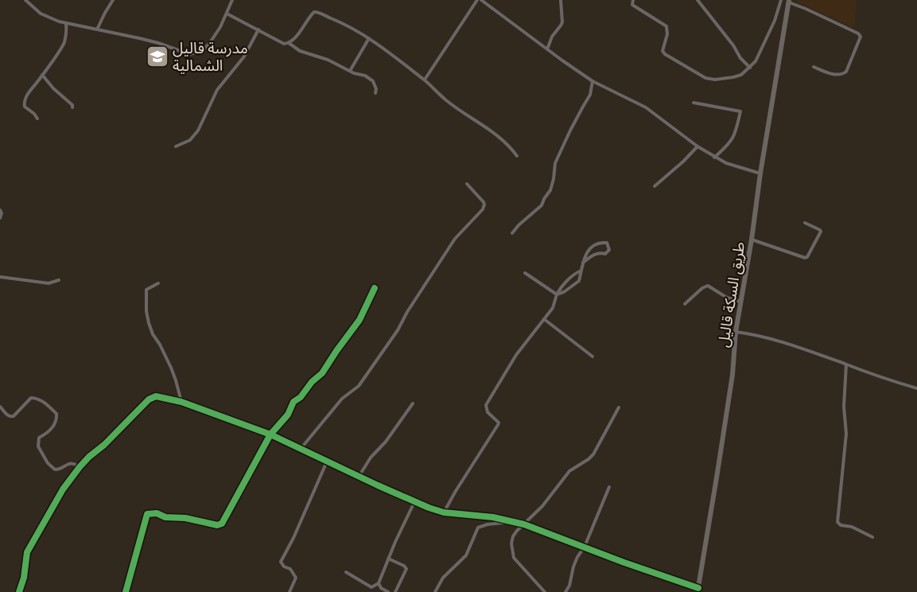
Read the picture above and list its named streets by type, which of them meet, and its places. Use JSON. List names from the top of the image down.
{
  "streets": {
    "main road": ["طريق السكة قاليل"]
  },
  "places": {
    "school or university": ["مدرسة قاليل الشمالية"]
  }
}
